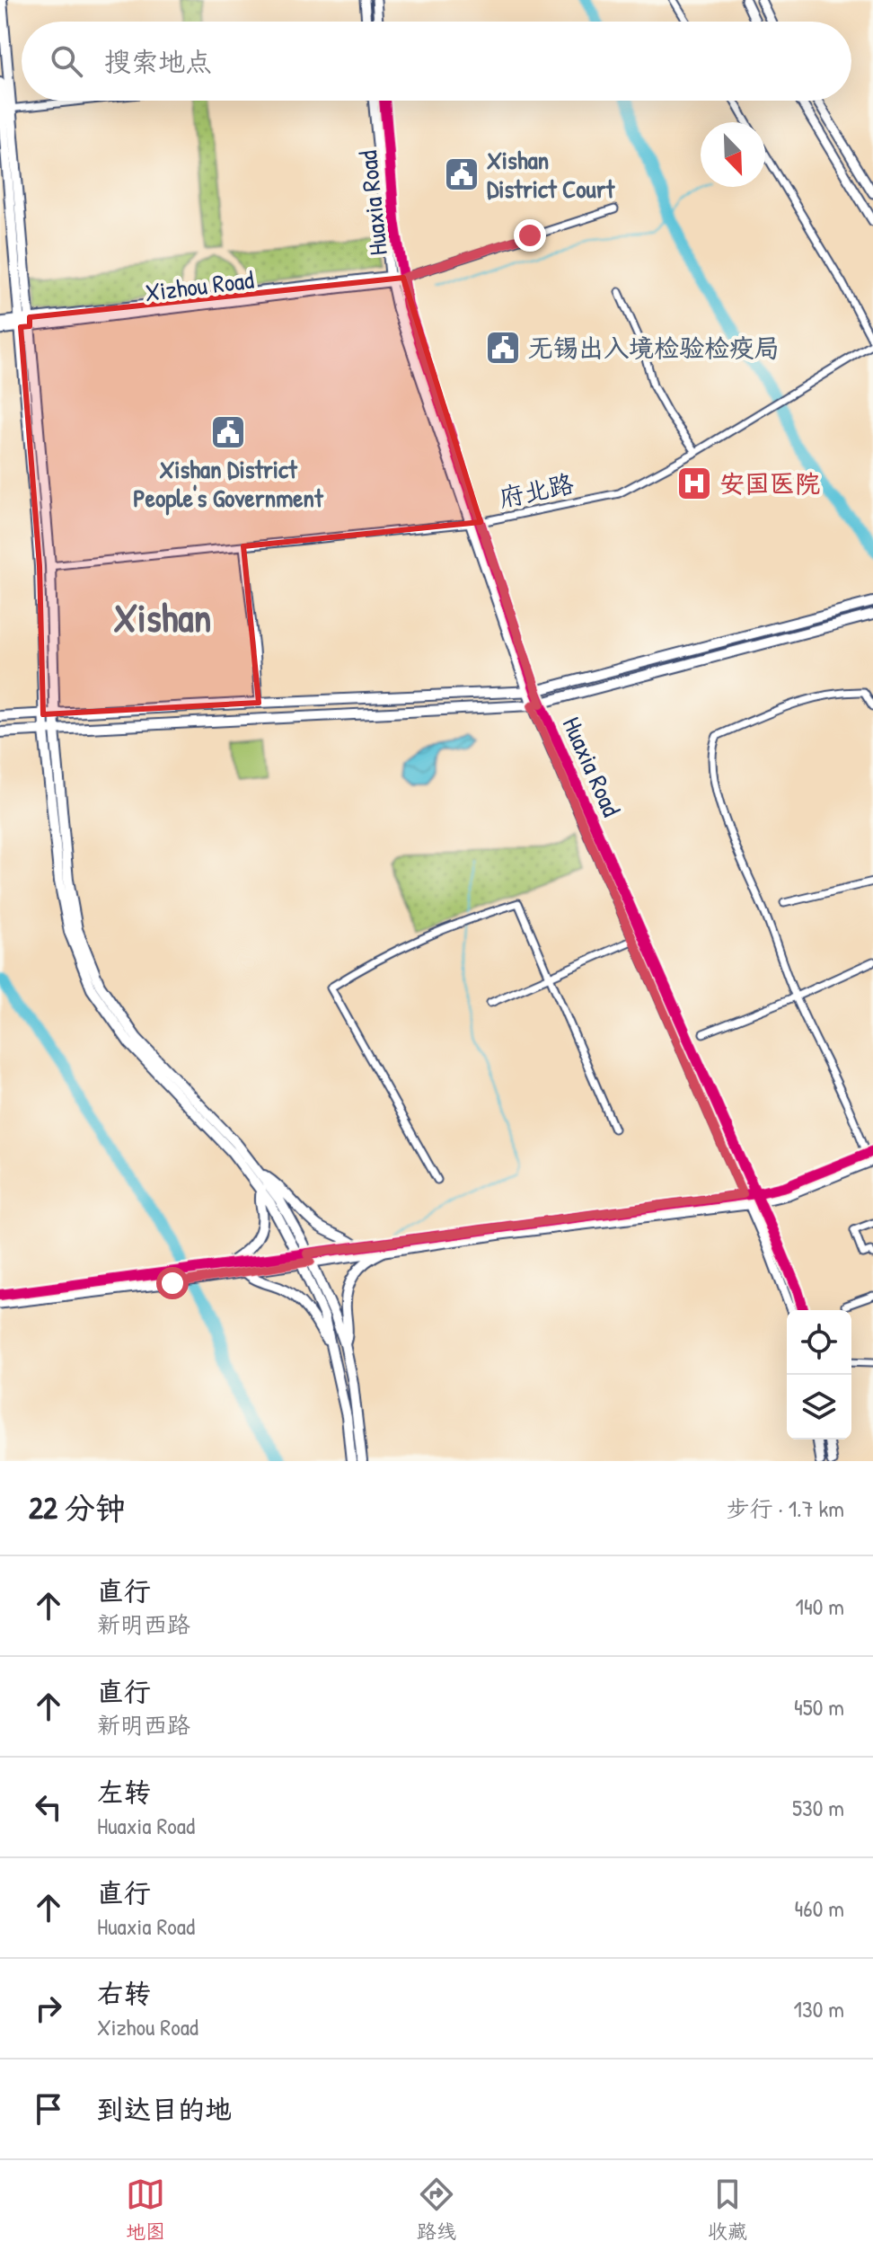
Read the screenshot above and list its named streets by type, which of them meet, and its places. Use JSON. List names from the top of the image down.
{
  "streets": {
    "street": ["Huaxia Road", "Xizhou Road", "府北路"]
  },
  "crossings": [
    ["Huaxia Road", "Xizhou Road"],
    ["Huaxia Road", "府北路"]
  ],
  "districts": ["Xishan"],
  "places": {
    "public building": ["Xishan District Court", "无锡出入境检验检疫局", "Xishan District People's Government"],
    "hospital": ["安国医院"]
  },
  "north": "bottom right",
  "page": {
    "search": "搜索地点",
    "heading": ["22 分钟", "步行 · 1.7 km"],
    "list": [
      ["直行", "新明西路", "140 m"],
      ["直行", "新明西路", "450 m"],
      ["左转", "Huaxia Road", "530 m"],
      ["直行", "Huaxia Road", "460 m"],
      ["右转", "Xizhou Road", "130 m"],
      "到达目的地"
    ],
    "nav": ["地图", "路线", "收藏"]
  }
}
